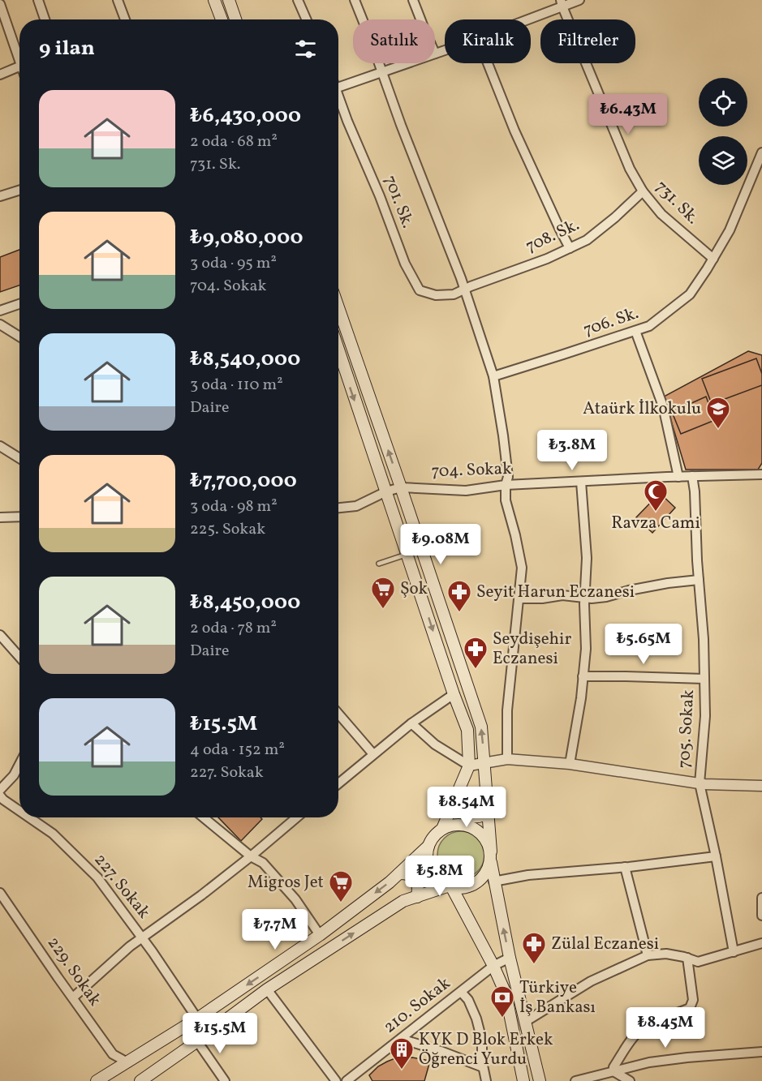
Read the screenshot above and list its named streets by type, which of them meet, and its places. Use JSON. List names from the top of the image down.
{
  "streets": {
    "street": [
      "701. Sk.",
      "731. Sk.",
      "708. Sk.",
      "706. Sk.",
      "704. Sokak",
      "705. Sokak",
      "227. Sokak",
      "229. Sokak",
      "210. Sokak"
    ]
  },
  "crossings": [
    ["701. Sk.", "708. Sk."],
    ["731. Sk.", "708. Sk."],
    ["731. Sk.", "706. Sk."],
    ["704. Sokak", "705. Sokak"]
  ],
  "places": {
    "school or university": ["Ataürk İlkokulu"],
    "mosque": ["Ravza Cami"],
    "supermarket": ["Şok", "Migros Jet"],
    "pharmacy": ["Seyit Harun Eczanesi", "Seydişehir Eczanesi", "Zülal Eczanesi"],
    "bank": ["Türkiye İş Bankası"],
    "building": ["KYK D Blok Erkek Öğrenci Yurdu"]
  },
  "page": {
    "chip": ["Satılık", "Kiralık", "Filtreler"],
    "heading": "9 ilan",
    "list": [
      {
        "name": "₺6,430,000",
        "note": "2 oda · 68 m² · 731. Sk."
      },
      {
        "name": "₺9,080,000",
        "note": "3 oda · 95 m² · 704. Sokak"
      },
      {
        "name": "₺8,540,000",
        "note": "3 oda · 110 m² · Daire"
      },
      {
        "name": "₺7,700,000",
        "note": "3 oda · 98 m² · 225. Sokak"
      },
      {
        "name": "₺8,450,000",
        "note": "2 oda · 78 m² · Daire"
      },
      {
        "name": "₺15.5M",
        "note": "4 oda · 152 m² · 227. Sokak"
      }
    ],
    "price": [
      "₺6.43M",
      "₺3.8M",
      "₺9.08M",
      "₺5.65M",
      "₺8.54M",
      "₺5.8M",
      "₺7.7M",
      "₺8.45M",
      "₺15.5M"
    ]
  }
}
